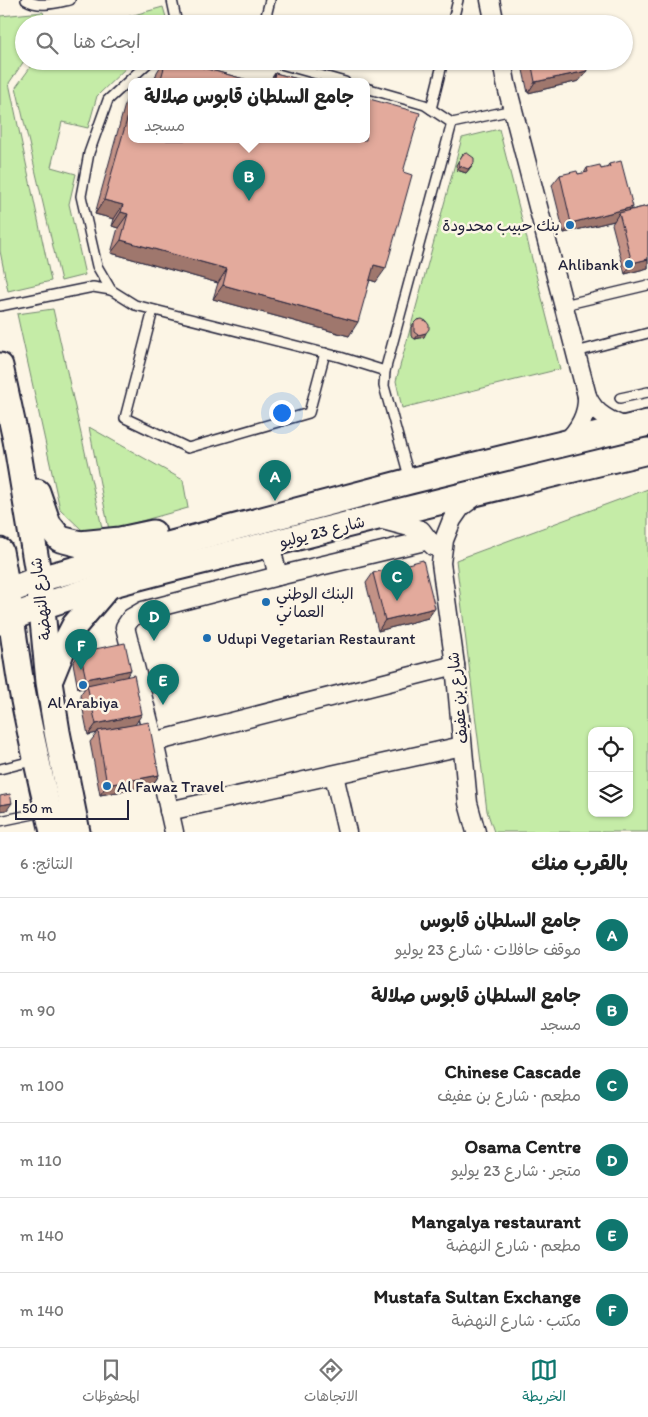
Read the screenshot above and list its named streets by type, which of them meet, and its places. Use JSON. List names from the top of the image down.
{
  "streets": {
    "main road": ["شارع 23 يوليو", "شارع النهضة"],
    "street": ["شارع بن عفيف"]
  },
  "crossings": [
    ["شارع 23 يوليو", "شارع النهضة"],
    ["شارع 23 يوليو", "شارع بن عفيف"]
  ],
  "places": [
    "بنك حبيب محدودة",
    "Ahlibank",
    "البنك الوطني العماني",
    "Udupi Vegetarian Restaurant",
    "Al Arabiya",
    "Al Fawaz Travel"
  ],
  "scale_bar": "50 m",
  "page": {
    "search": "ابحث هنا",
    "popup": ["جامع السلطان قابوس صلالة", "مسجد"],
    "pins": [
      "B",
      "A",
      "C",
      "D",
      "F",
      "E"
    ],
    "scale": "50 m",
    "heading": ["بالقرب منك", "النتائج: 6"],
    "list": [
      {
        "mark": "A",
        "name": "جامع السلطان قابوس",
        "note": "موقف حافلات · شارع 23 يوليو",
        "value": "40 m"
      },
      {
        "mark": "B",
        "name": "جامع السلطان قابوس صلالة",
        "note": "مسجد",
        "value": "90 m"
      },
      {
        "mark": "C",
        "name": "Chinese Cascade",
        "note": "مطعم · شارع بن عفيف",
        "value": "100 m"
      },
      {
        "mark": "D",
        "name": "Osama Centre",
        "note": "متجر · شارع 23 يوليو",
        "value": "110 m"
      },
      {
        "mark": "E",
        "name": "Mangalya restaurant",
        "note": "مطعم · شارع النهضة",
        "value": "140 m"
      },
      {
        "mark": "F",
        "name": "Mustafa Sultan Exchange",
        "note": "مكتب · شارع النهضة",
        "value": "140 m"
      }
    ],
    "nav": ["الخريطة", "الاتجاهات", "المحفوظات"]
  }
}
